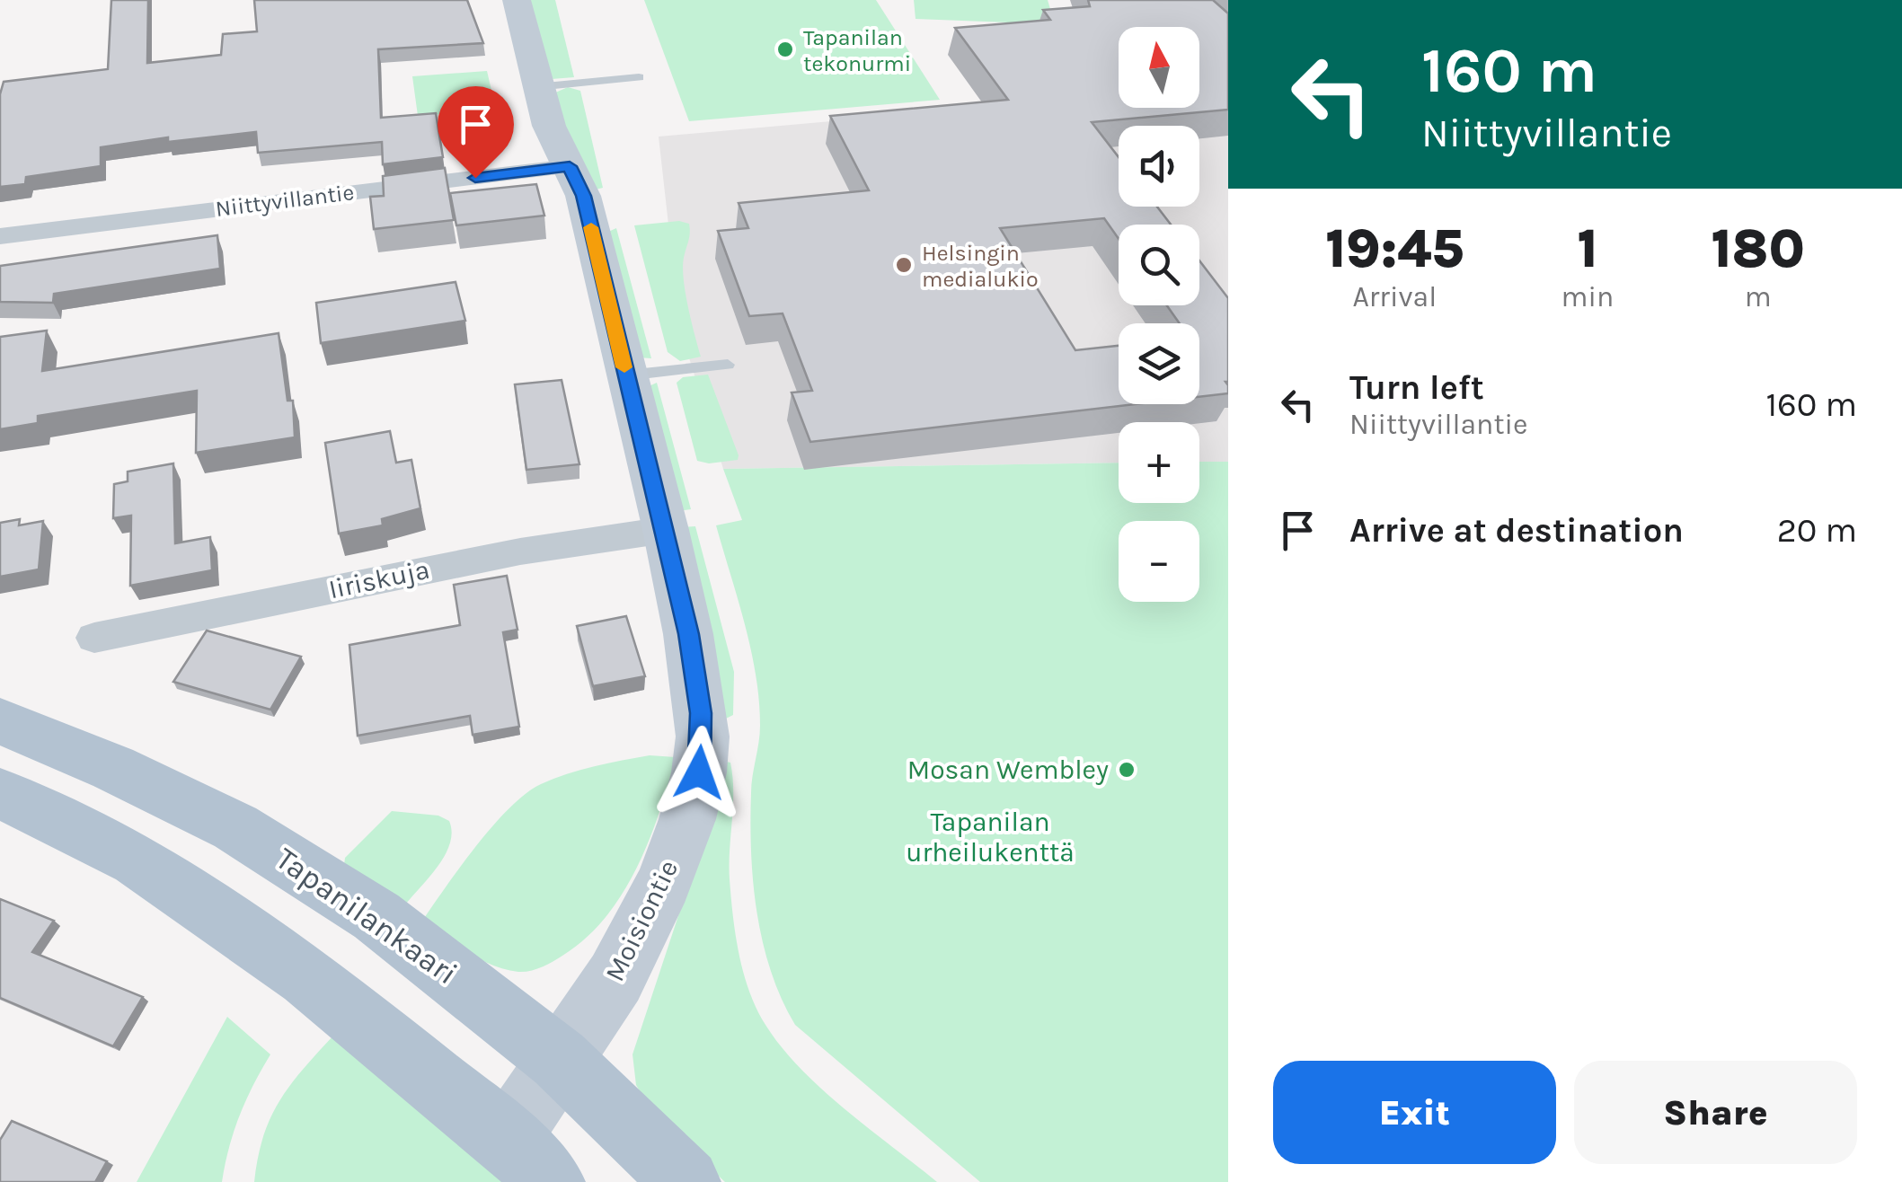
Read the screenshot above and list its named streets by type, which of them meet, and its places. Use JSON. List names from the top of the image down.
{
  "streets": {
    "main road": ["Tapanilankaari"],
    "street": ["Niittyvillantie", "Iiriskuja", "Moisiontie"]
  },
  "crossings": [
    ["Niittyvillantie", "Moisiontie"],
    ["Iiriskuja", "Moisiontie"],
    ["Tapanilankaari", "Moisiontie"]
  ],
  "parks": ["Tapanilan urheilukenttä"],
  "places": ["Tapanilan tekonurmi", "Helsingin medialukio", "Mosan Wembley"],
  "north": "top",
  "page": {
    "turn": ["160 m", "Niittyvillantie"],
    "map_buttons": ["+", "−"],
    "eta": [
      "19:45",
      "Arrival",
      "1",
      "min",
      "180",
      "m"
    ],
    "list": [
      {
        "name": "Turn left",
        "note": "Niittyvillantie",
        "value": "160 m"
      },
      {
        "name": "Arrive at destination",
        "value": "20 m"
      }
    ],
    "buttons": ["Exit", "Share"]
  }
}
